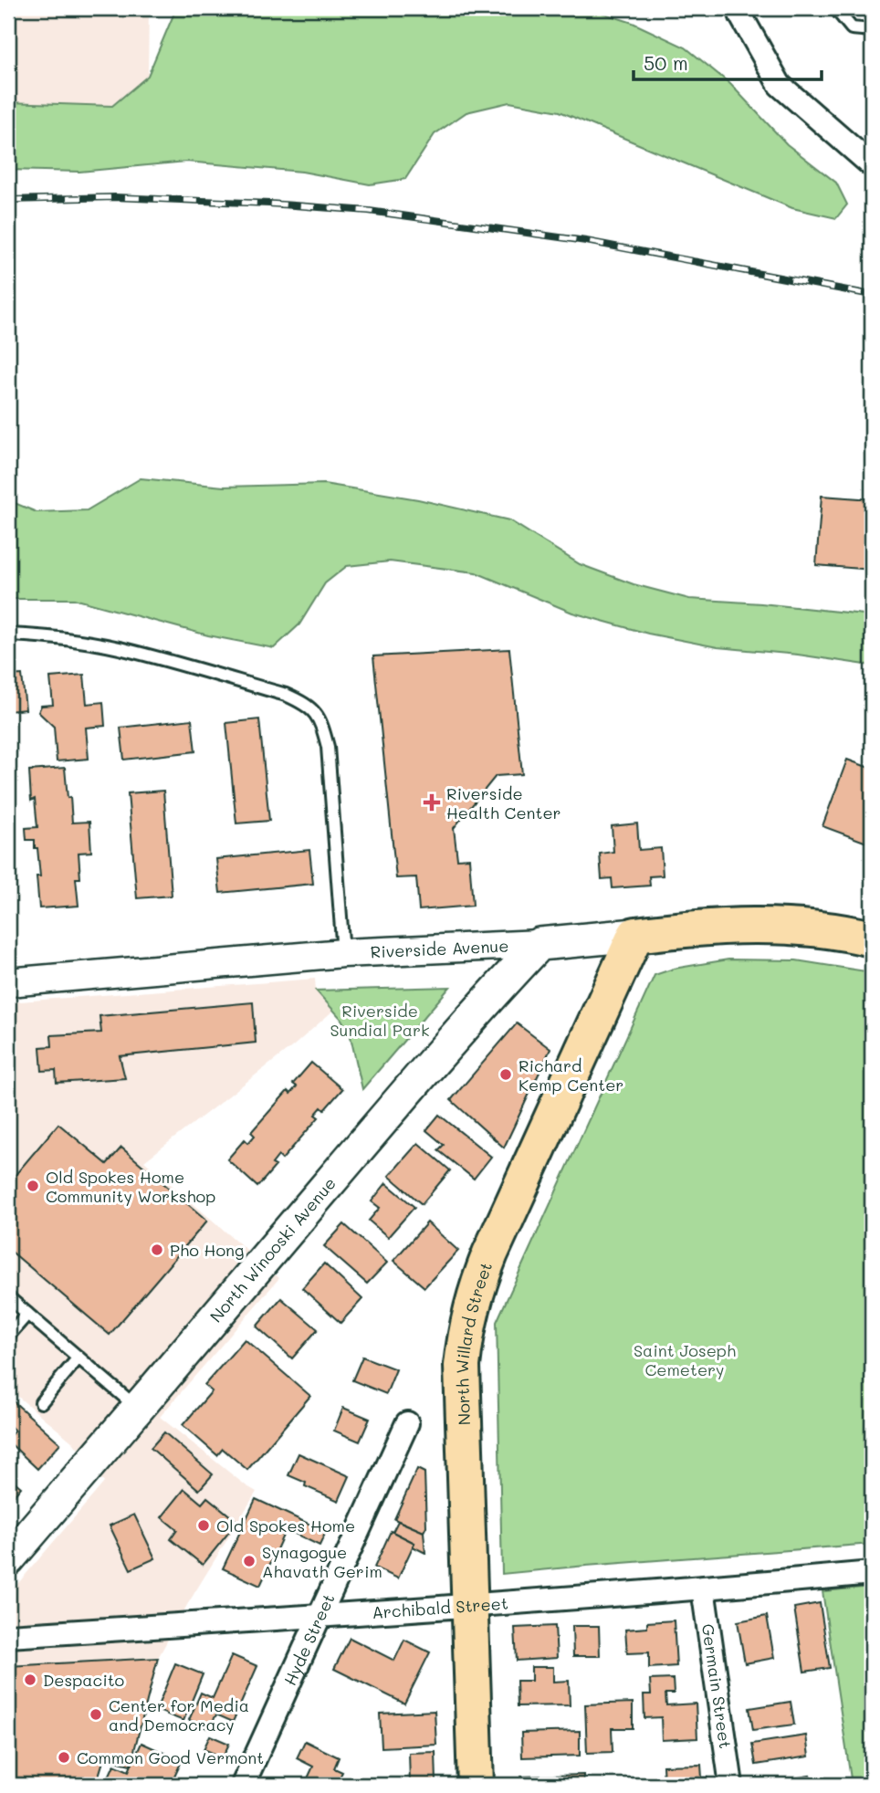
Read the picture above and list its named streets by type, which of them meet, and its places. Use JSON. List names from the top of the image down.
{
  "streets": {
    "main road": ["Riverside Avenue", "North Winooski Avenue", "North Willard Street"],
    "street": ["Archibald Street", "Hyde Street", "Germain Street"]
  },
  "crossings": [
    ["Riverside Avenue", "North Winooski Avenue"],
    ["Riverside Avenue", "North Willard Street"],
    ["North Willard Street", "Archibald Street"],
    ["Archibald Street", "Hyde Street"],
    ["Archibald Street", "Germain Street"]
  ],
  "parks": ["Riverside Sundial Park", "Saint Joseph Cemetery"],
  "places": {
    "health": ["Riverside Health Center"],
    "other": [
      "Richard Kemp Center",
      "Old Spokes Home Community Workshop",
      "Pho Hong",
      "Old Spokes Home",
      "Synagogue Ahavath Gerim",
      "Despacito",
      "Center for Media and Democracy",
      "Common Good Vermont"
    ]
  },
  "scale_bar": "50 m"
}
